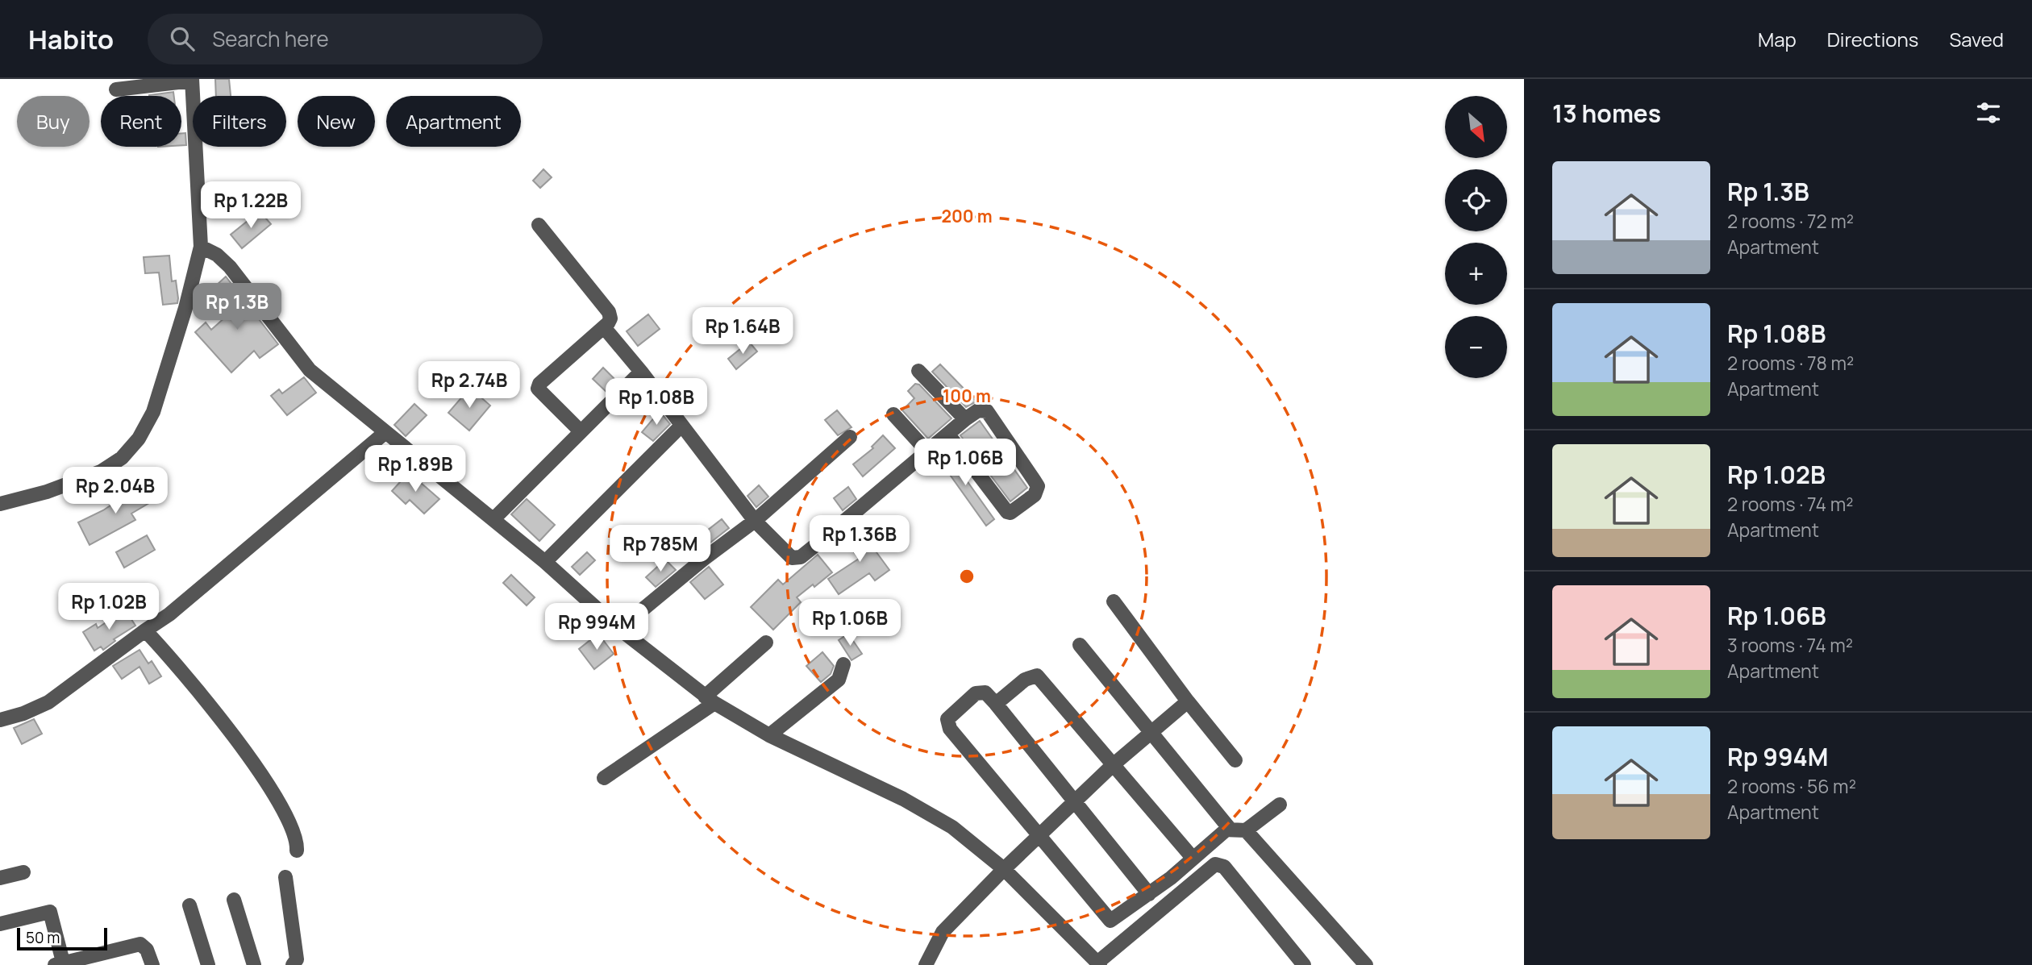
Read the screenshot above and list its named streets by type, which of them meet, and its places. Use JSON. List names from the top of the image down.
{
  "scale_bar": "50 m",
  "north": "bottom right",
  "page": {
    "header": "Habito",
    "search": "Search here",
    "nav": ["Map", "Directions", "Saved"],
    "heading": "13 homes",
    "map_buttons": ["+", "−"],
    "chip": [
      "Buy",
      "Rent",
      "Filters",
      "New",
      "Apartment"
    ],
    "list": [
      {
        "name": "Rp 1.3B",
        "note": "2 rooms · 72 m² · Apartment"
      },
      {
        "name": "Rp 1.08B",
        "note": "2 rooms · 78 m² · Apartment"
      },
      {
        "name": "Rp 1.02B",
        "note": "2 rooms · 74 m² · Apartment"
      },
      {
        "name": "Rp 1.06B",
        "note": "3 rooms · 74 m² · Apartment"
      },
      {
        "name": "Rp 994M",
        "note": "2 rooms · 56 m² · Apartment"
      }
    ],
    "price": [
      "Rp 1.22B",
      "Rp 1.3B",
      "Rp 1.64B",
      "Rp 2.74B",
      "Rp 1.08B",
      "Rp 1.06B",
      "Rp 1.89B",
      "Rp 2.04B",
      "Rp 1.36B",
      "Rp 785M",
      "Rp 1.02B",
      "Rp 1.06B",
      "Rp 994M"
    ],
    "scale": "50 m"
  },
  "rings": ["200 m", "100 m"]
}
